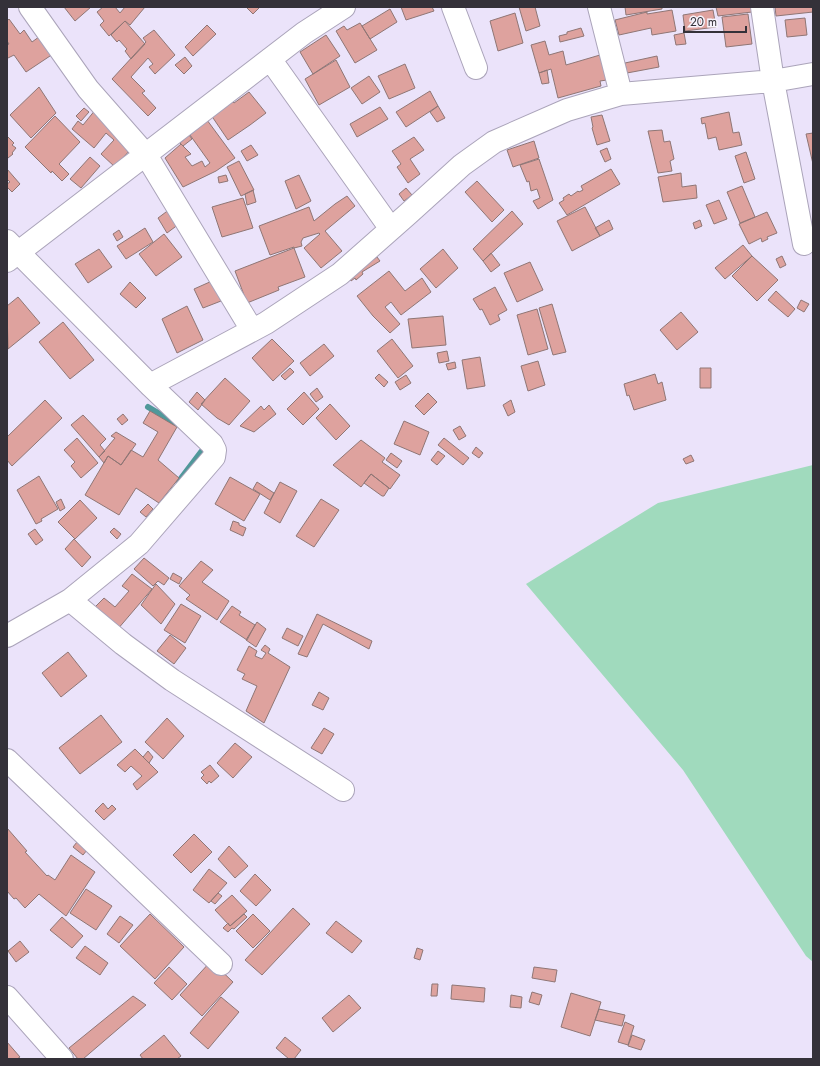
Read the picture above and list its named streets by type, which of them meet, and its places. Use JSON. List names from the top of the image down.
{
  "scale_bar": "20 m"
}
